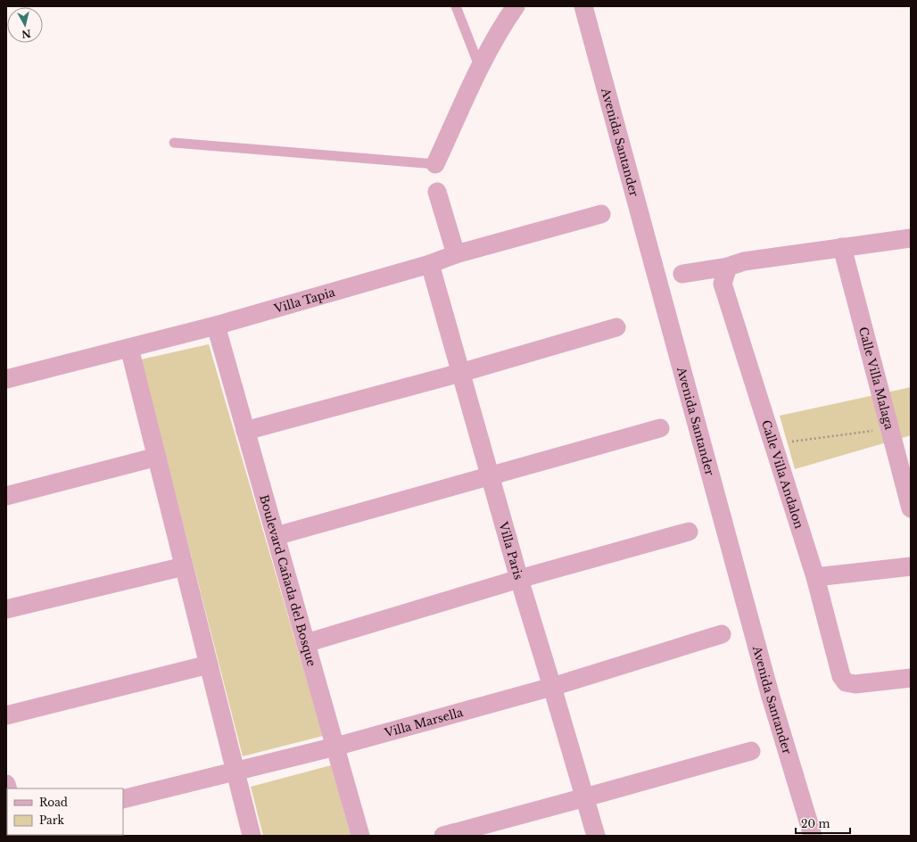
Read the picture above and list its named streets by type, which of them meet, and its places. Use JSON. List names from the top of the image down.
{
  "streets": {
    "street": [
      "Avenida Santander",
      "Villa Tapia",
      "Calle Villa Malaga",
      "Calle Villa Andalon",
      "Villa Paris",
      "Boulevard Cañada del Bosque",
      "Villa Marsella"
    ]
  },
  "crossings": [
    ["Villa Tapia", "Villa Paris"],
    ["Villa Tapia", "Boulevard Cañada del Bosque"],
    ["Villa Paris", "Villa Marsella"],
    ["Boulevard Cañada del Bosque", "Villa Marsella"]
  ],
  "legend": ["Road", "Park"],
  "scale_bar": "20 m",
  "north": "bottom"
}
